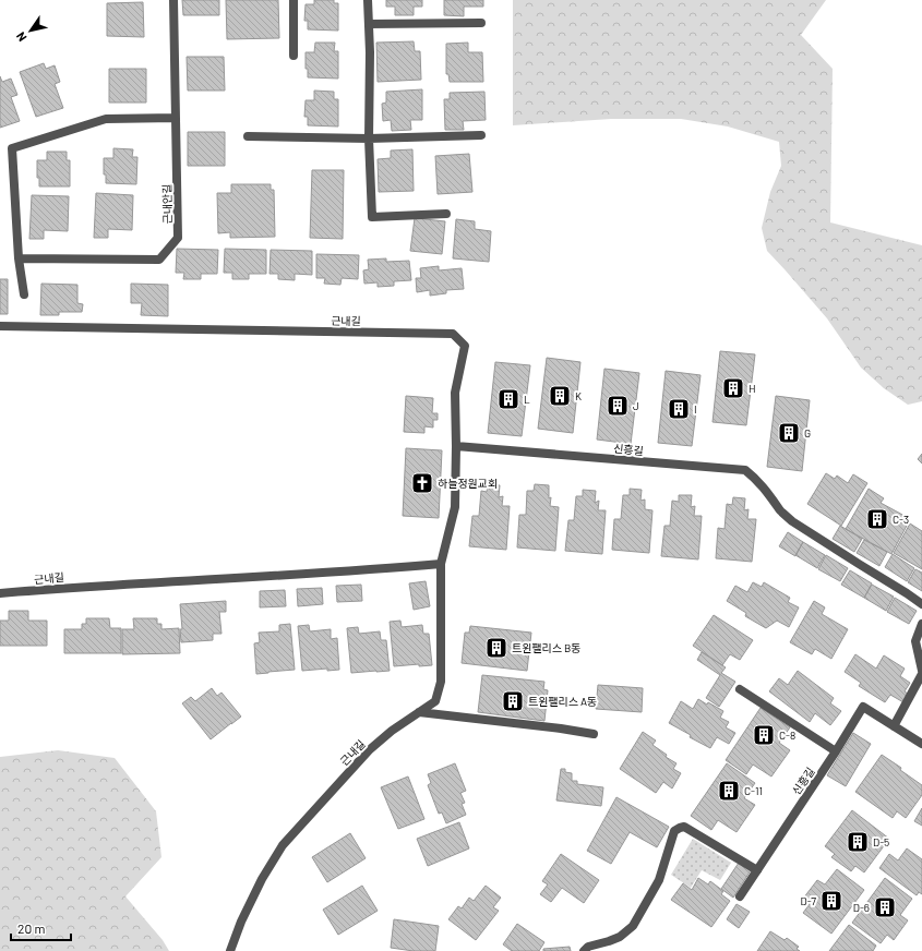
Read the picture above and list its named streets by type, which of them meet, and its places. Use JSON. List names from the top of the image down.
{
  "streets": {
    "street": ["근내안길", "근내길", "신흥길"]
  },
  "crossings": [
    ["근내길", "신흥길"]
  ],
  "places": {
    "building": [
      "H",
      "K",
      "L",
      "J",
      "I",
      "G",
      "C-3",
      "트윈팰리스 B동",
      "트윈팰리스 A동",
      "C-8",
      "C-11",
      "D-5",
      "D-7",
      "D-6"
    ],
    "church": ["하늘정원교회"]
  },
  "scale_bar": "20 m",
  "north": "bottom left"
}
